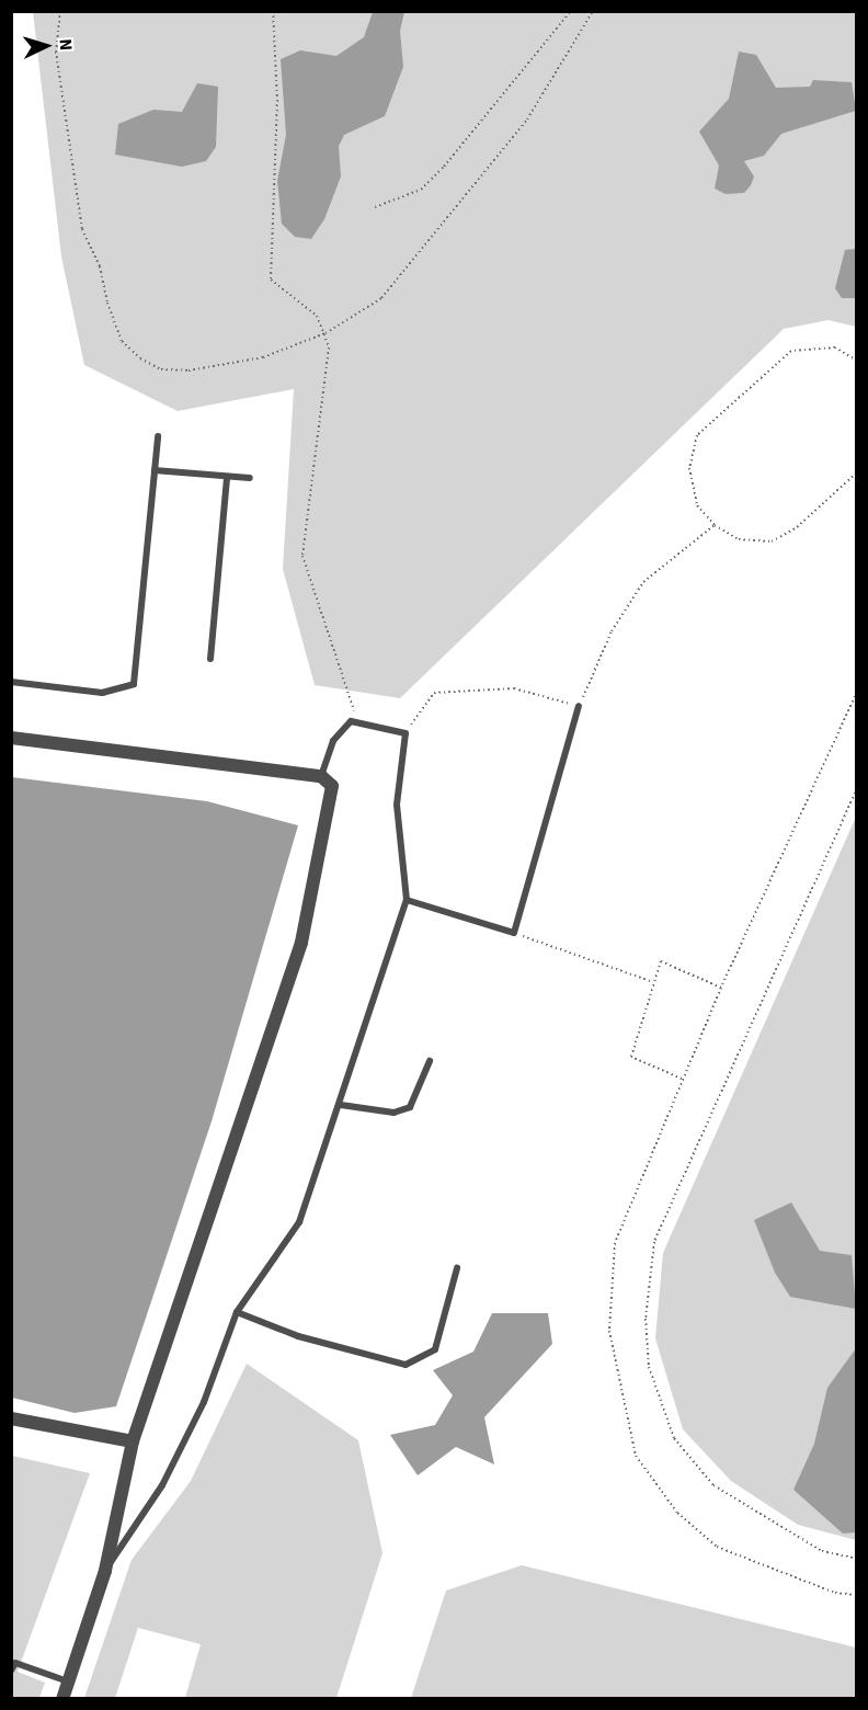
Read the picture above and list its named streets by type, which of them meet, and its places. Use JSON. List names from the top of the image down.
{
  "north": "right"
}
